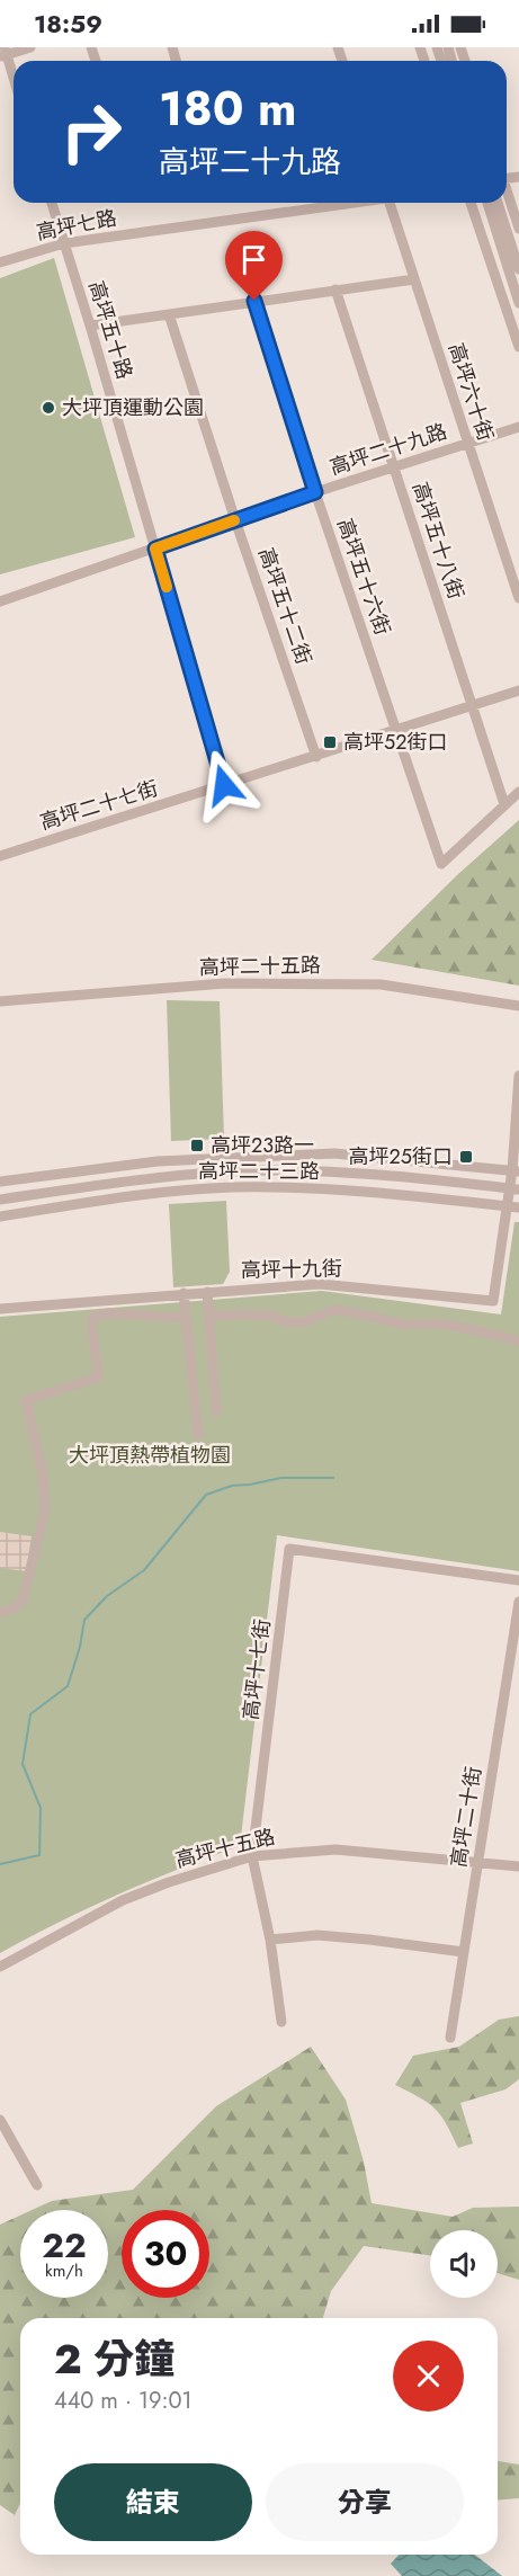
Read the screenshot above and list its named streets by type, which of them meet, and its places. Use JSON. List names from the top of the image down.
{
  "streets": {
    "street": [
      "高坪七路",
      "高坪五十路",
      "高坪六十街",
      "高坪二十九路",
      "高坪五十八街",
      "高坪五十六街",
      "高坪五十二街",
      "高坪二十七街",
      "高坪二十五路",
      "高坪二十三路",
      "高坪十九街",
      "高坪十七街",
      "高坪二十街",
      "高坪十五路"
    ]
  },
  "crossings": [
    ["高坪七路", "高坪五十路"],
    ["高坪五十路", "高坪二十九路"],
    ["高坪五十路", "高坪二十七街"],
    ["高坪六十街", "高坪二十九路"],
    ["高坪二十九路", "高坪五十八街"],
    ["高坪二十九路", "高坪五十六街"],
    ["高坪二十九路", "高坪五十二街"],
    ["高坪五十八街", "高坪五十六街"],
    ["高坪五十八街", "高坪二十七街"],
    ["高坪五十六街", "高坪二十七街"],
    ["高坪五十二街", "高坪二十七街"],
    ["高坪二十三路", "高坪十九街"],
    ["高坪十七街", "高坪十五路"],
    ["高坪二十街", "高坪十五路"]
  ],
  "parks": ["大坪頂熱帶植物園"],
  "places": {
    "other": ["大坪頂運動公園"],
    "transit": ["高坪52街口", "高坪23路一", "高坪25街口"]
  },
  "page": {
    "status": "18:59",
    "turn": ["180 m", "高坪二十九路"],
    "speed": "22 km/h",
    "limit": "30",
    "heading": ["2 分鐘", "440 m · 19:01"],
    "buttons": ["結束", "分享"]
  }
}
